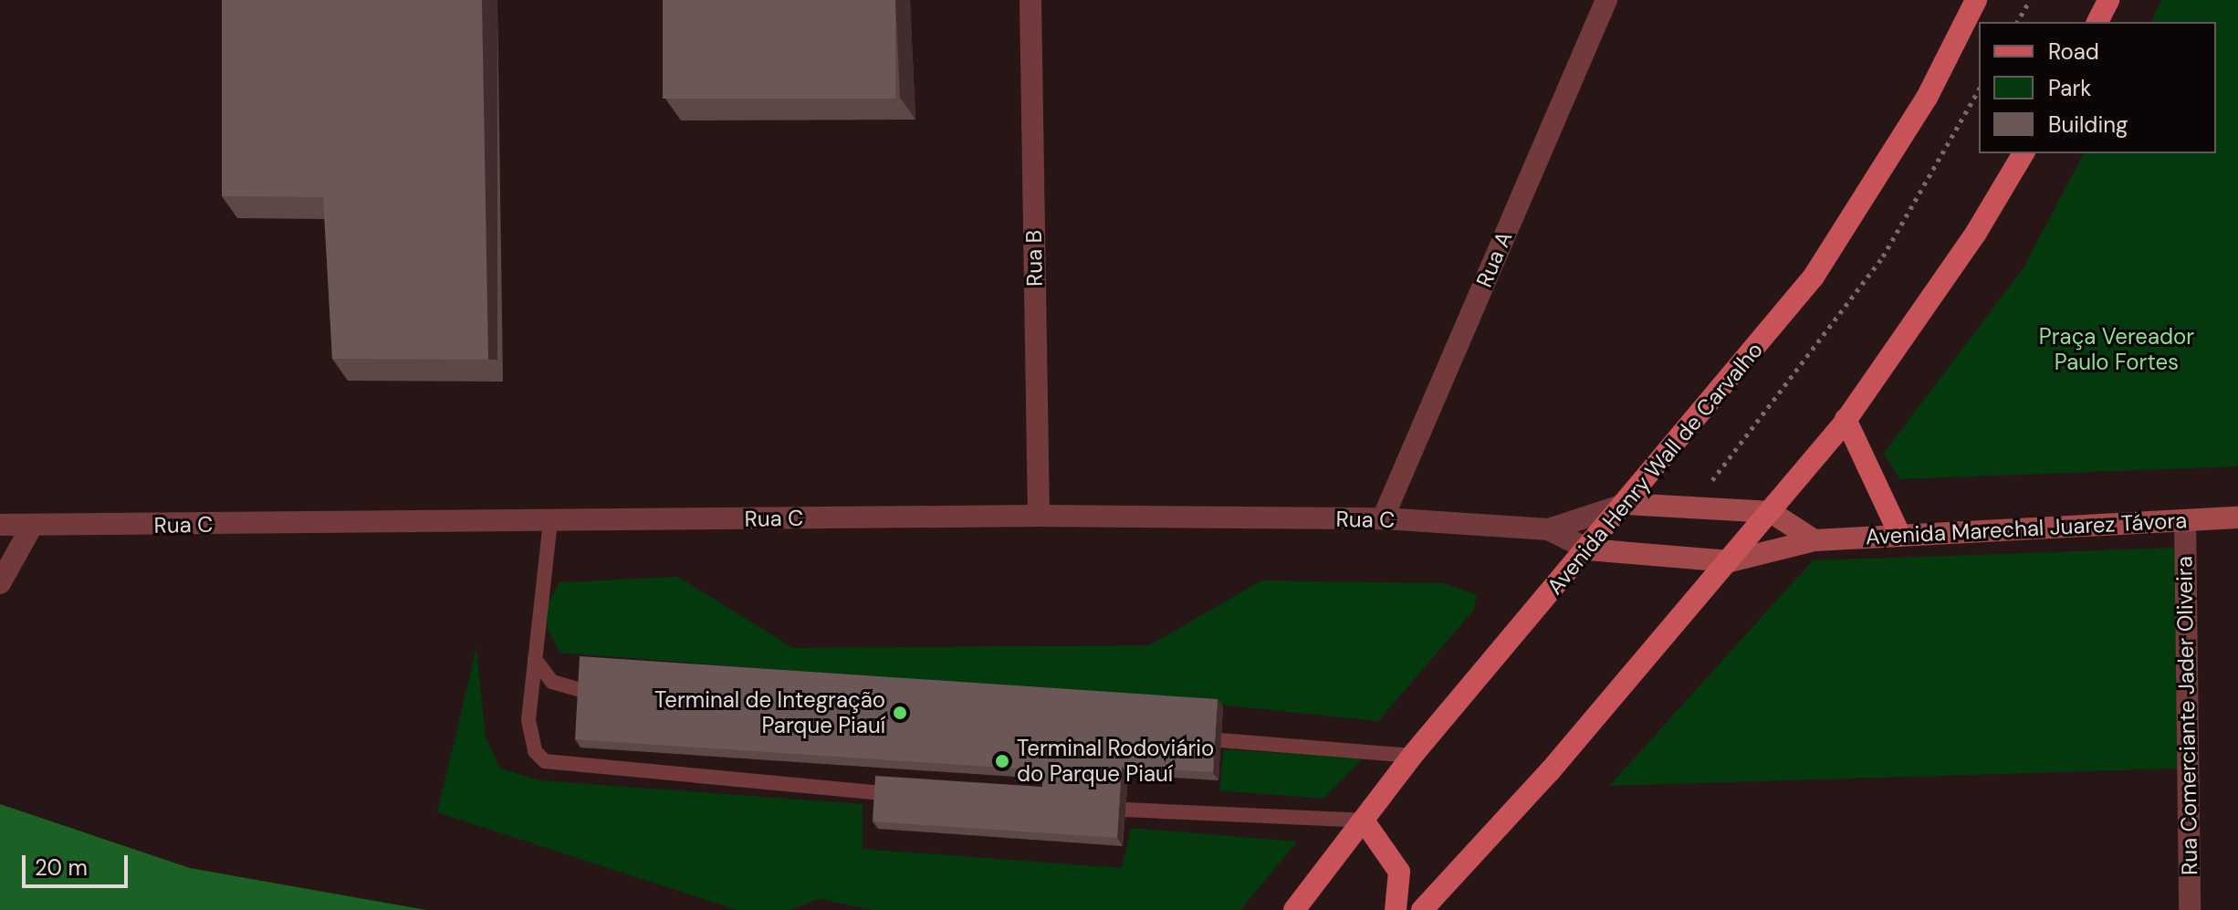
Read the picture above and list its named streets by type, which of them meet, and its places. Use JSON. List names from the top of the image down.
{
  "streets": {
    "main road": ["Avenida Henry Wall de Carvalho"],
    "street": [
      "Rua B",
      "Rua A",
      "Rua C",
      "Avenida Marechal Juarez Távora",
      "Rua Comerciante Jader Oliveira"
    ]
  },
  "crossings": [
    ["Rua B", "Rua C"],
    ["Rua A", "Rua C"],
    ["Avenida Henry Wall de Carvalho", "Rua C"],
    ["Avenida Henry Wall de Carvalho", "Avenida Marechal Juarez Távora"],
    ["Rua C", "Avenida Marechal Juarez Távora"],
    ["Avenida Marechal Juarez Távora", "Rua Comerciante Jader Oliveira"]
  ],
  "parks": ["Praça Vereador Paulo Fortes"],
  "places": ["Terminal de Integração Parque Piauí", "Terminal Rodoviário do Parque Piauí"],
  "legend": ["Road", "Park", "Building"],
  "scale_bar": "20 m"
}
